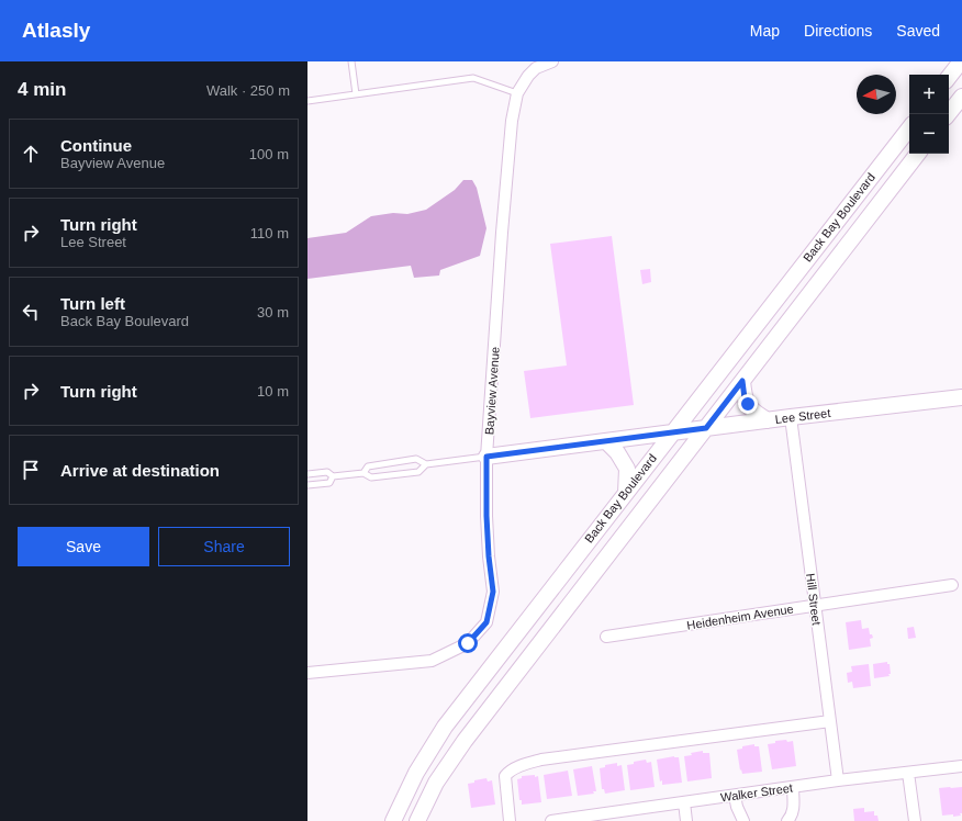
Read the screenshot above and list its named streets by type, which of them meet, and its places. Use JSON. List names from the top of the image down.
{
  "streets": {
    "main road": ["Back Bay Boulevard", "Lee Street"],
    "street": [
      "Bayview Avenue",
      "Hill Street",
      "Heidenheim Avenue",
      "Walker Street"
    ]
  },
  "crossings": [
    ["Back Bay Boulevard", "Lee Street"],
    ["Bayview Avenue", "Lee Street"],
    ["Lee Street", "Hill Street"],
    ["Hill Street", "Heidenheim Avenue"],
    ["Hill Street", "Walker Street"]
  ],
  "north": "left",
  "page": {
    "header": "Atlasly",
    "nav": ["Map", "Directions", "Saved"],
    "heading": ["4 min", "Walk · 250 m"],
    "map_buttons": ["+", "−"],
    "list": [
      ["Continue", "Bayview Avenue", "100 m"],
      ["Turn right", "Lee Street", "110 m"],
      ["Turn left", "Back Bay Boulevard", "30 m"],
      ["Turn right", "10 m"],
      "Arrive at destination"
    ],
    "buttons": ["Save", "Share"]
  }
}
